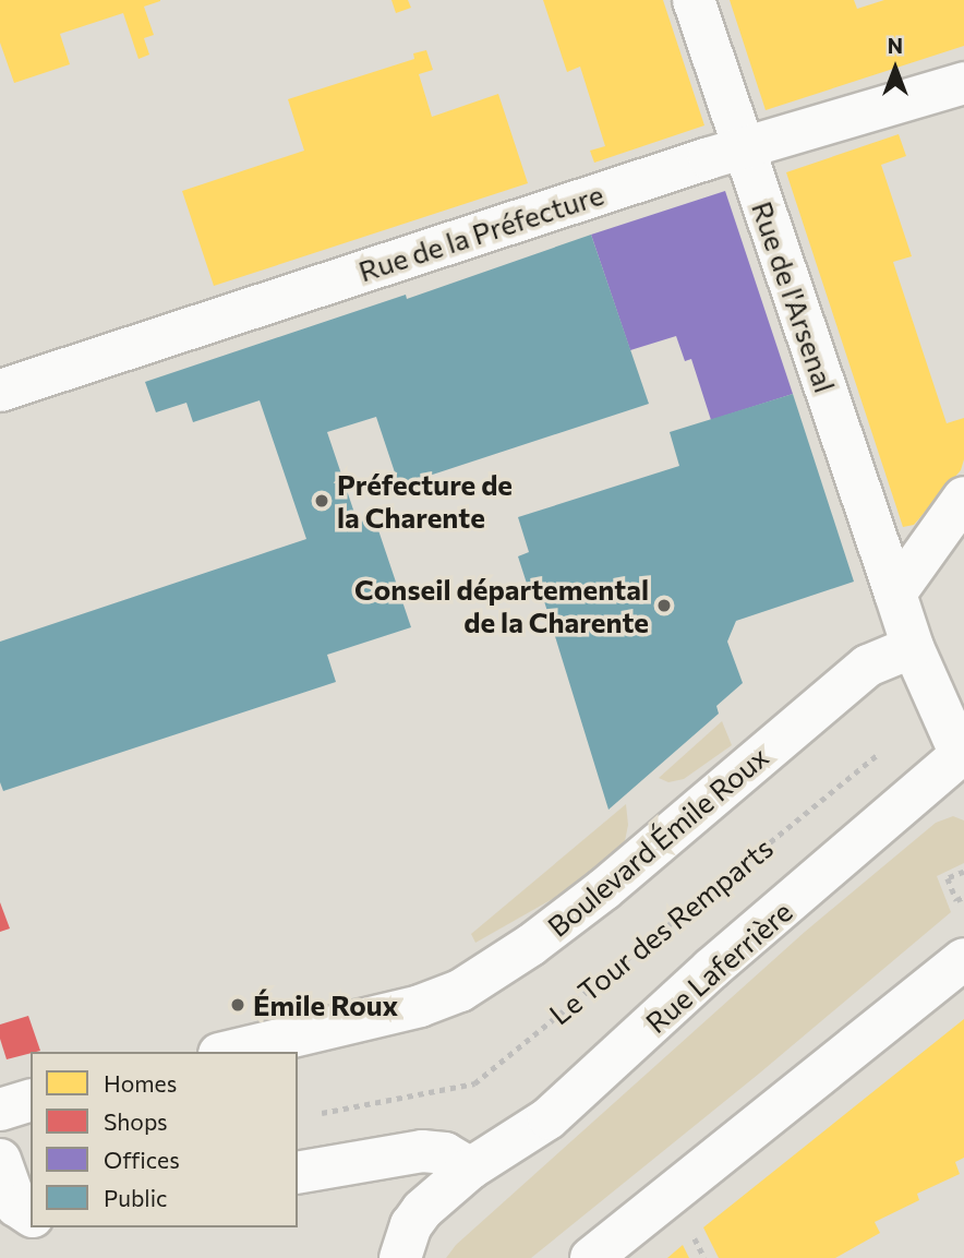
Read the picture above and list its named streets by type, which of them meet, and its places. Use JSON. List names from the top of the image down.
{
  "streets": {
    "street": [
      "Rue de la Préfecture",
      "Rue de l'Arsenal",
      "Boulevard Émile Roux",
      "Rue Laferrière"
    ],
    "path": ["Le Tour des Remparts"]
  },
  "crossings": [
    ["Rue de la Préfecture", "Rue de l'Arsenal"],
    ["Boulevard Émile Roux", "Rue Laferrière"]
  ],
  "places": ["Préfecture de la Charente", "Conseil départemental de la Charente", "Émile Roux"],
  "legend": [
    "Homes",
    "Shops",
    "Offices",
    "Public"
  ],
  "north": "top"
}
